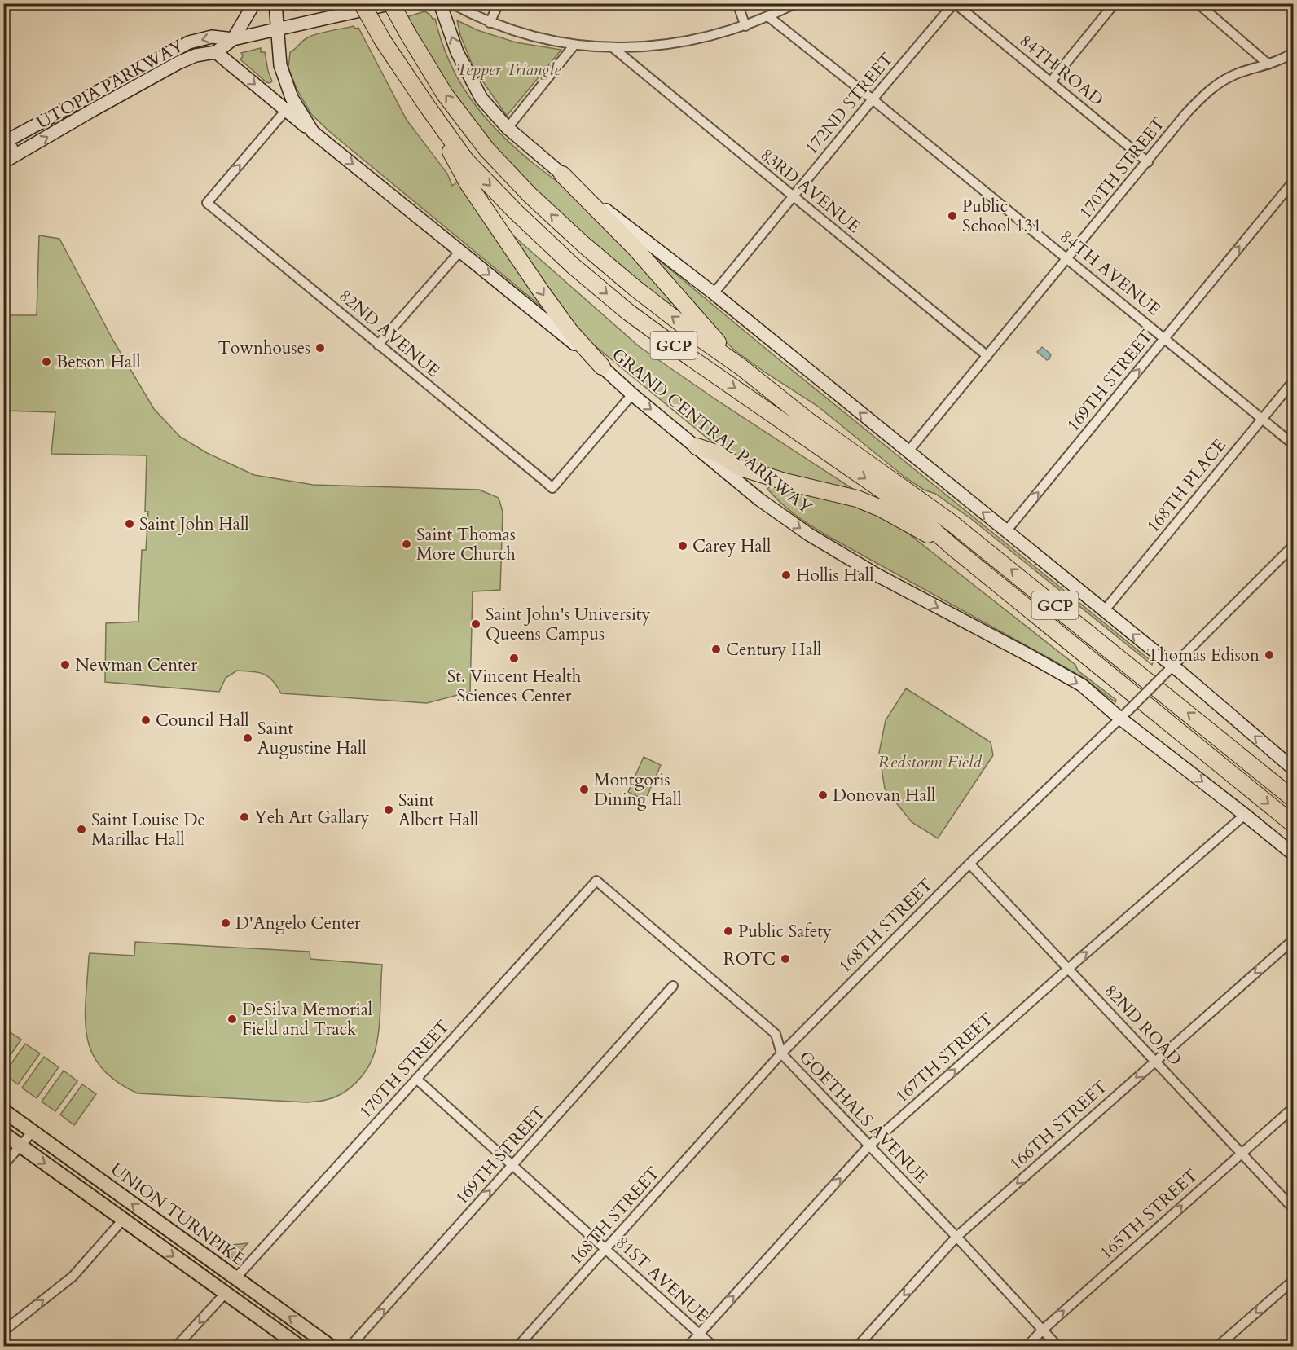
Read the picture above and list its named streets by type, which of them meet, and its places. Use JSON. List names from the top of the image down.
{
  "streets": {
    "highway": ["GCP"],
    "main road": ["UTOPIA PARKWAY", "GRAND CENTRAL PARKWAY", "UNION TURNPIKE"],
    "street": [
      "84TH ROAD",
      "172ND STREET",
      "170TH STREET",
      "83RD AVENUE",
      "84TH AVENUE",
      "82ND AVENUE",
      "169TH STREET",
      "168TH PLACE",
      "168TH STREET",
      "82ND ROAD",
      "167TH STREET",
      "GOETHALS AVENUE",
      "166TH STREET",
      "165TH STREET",
      "81ST AVENUE"
    ]
  },
  "crossings": [
    ["84TH ROAD", "172ND STREET"],
    ["84TH ROAD", "170TH STREET"],
    ["172ND STREET", "83RD AVENUE"],
    ["172ND STREET", "84TH AVENUE"],
    ["170TH STREET", "83RD AVENUE"],
    ["170TH STREET", "84TH AVENUE"],
    ["170TH STREET", "GOETHALS AVENUE"],
    ["170TH STREET", "UNION TURNPIKE"],
    ["170TH STREET", "81ST AVENUE"],
    ["84TH AVENUE", "169TH STREET"],
    ["84TH AVENUE", "168TH PLACE"],
    ["82ND AVENUE", "GRAND CENTRAL PARKWAY"],
    ["169TH STREET", "81ST AVENUE"],
    ["GRAND CENTRAL PARKWAY", "168TH STREET"],
    ["GRAND CENTRAL PARKWAY", "167TH STREET"],
    ["168TH STREET", "82ND ROAD"],
    ["168TH STREET", "GOETHALS AVENUE"],
    ["168TH STREET", "81ST AVENUE"],
    ["82ND ROAD", "167TH STREET"],
    ["82ND ROAD", "166TH STREET"],
    ["82ND ROAD", "165TH STREET"],
    ["167TH STREET", "GOETHALS AVENUE"],
    ["167TH STREET", "81ST AVENUE"],
    ["GOETHALS AVENUE", "166TH STREET"],
    ["GOETHALS AVENUE", "165TH STREET"]
  ],
  "one_way": [
    "169TH STREET",
    "167TH STREET",
    "166TH STREET",
    "165TH STREET"
  ],
  "parks": ["Tepper Triangle", "Redstorm Field"],
  "places": [
    "Public School 131",
    "Townhouses",
    "Betson Hall",
    "Saint John Hall",
    "Saint Thomas More Church",
    "Carey Hall",
    "Hollis Hall",
    "Saint John's University Queens Campus",
    "Century Hall",
    "Thomas Edison",
    "St. Vincent Health Sciences Center",
    "Newman Center",
    "Council Hall",
    "Saint Augustine Hall",
    "Montgoris Dining Hall",
    "Donovan Hall",
    "Saint Albert Hall",
    "Yeh Art Gallary",
    "Saint Louise De Marillac Hall",
    "D'Angelo Center",
    "Public Safety",
    "ROTC",
    "DeSilva Memorial Field and Track"
  ]
}
